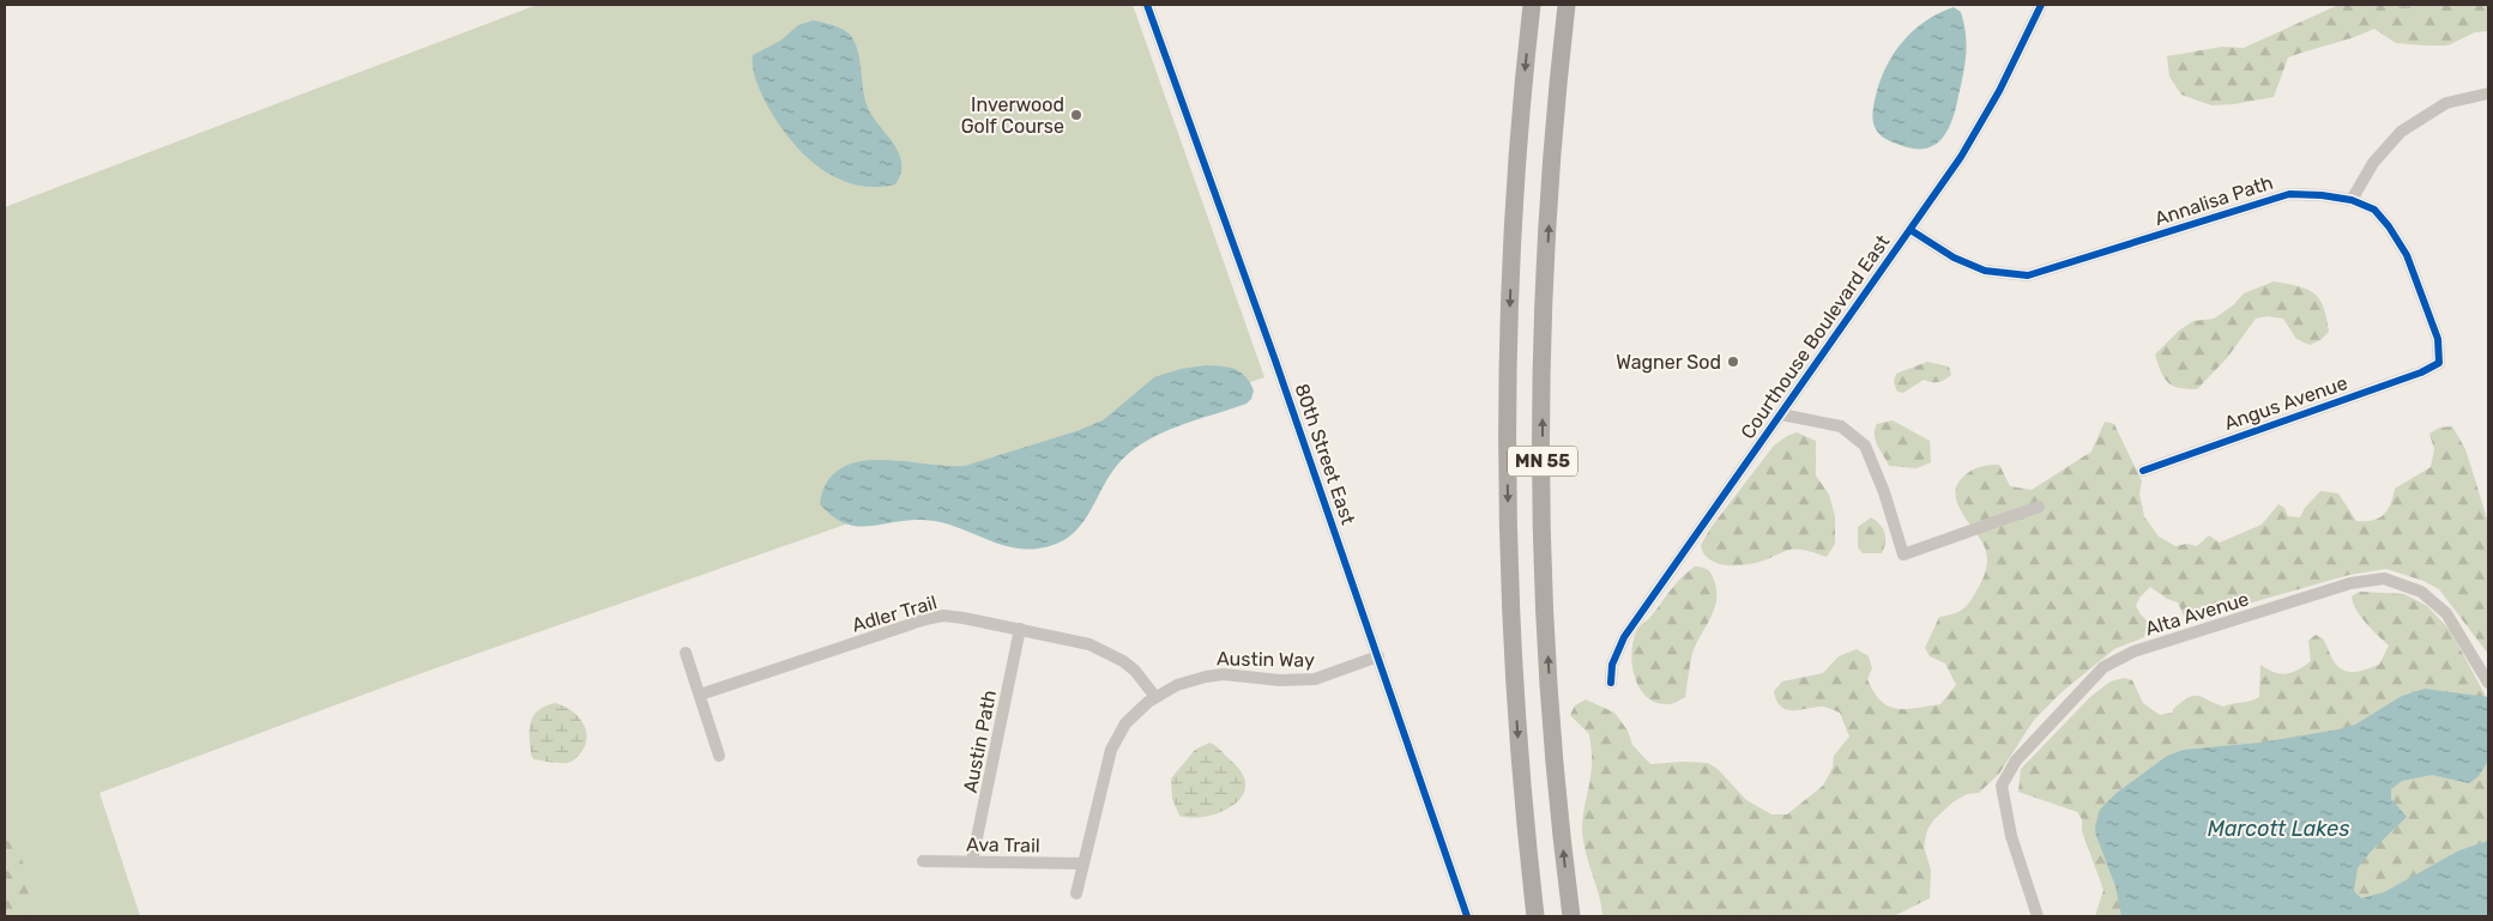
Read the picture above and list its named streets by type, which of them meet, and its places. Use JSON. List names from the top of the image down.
{
  "streets": {
    "highway": ["MN 55"],
    "street": [
      "Annalisa Path",
      "Courthouse Boulevard East",
      "Angus Avenue",
      "80th Street East",
      "Adler Trail",
      "Alta Avenue",
      "Austin Way",
      "Austin Path",
      "Ava Trail"
    ]
  },
  "crossings": [
    ["Annalisa Path", "Courthouse Boulevard East"],
    ["Annalisa Path", "Angus Avenue"],
    ["80th Street East", "Austin Way"],
    ["Adler Trail", "Austin Way"],
    ["Adler Trail", "Austin Path"],
    ["Austin Way", "Ava Trail"],
    ["Austin Path", "Ava Trail"]
  ],
  "water": ["Marcott Lakes"],
  "places": ["Inverwood Golf Course", "Wagner Sod"]
}
